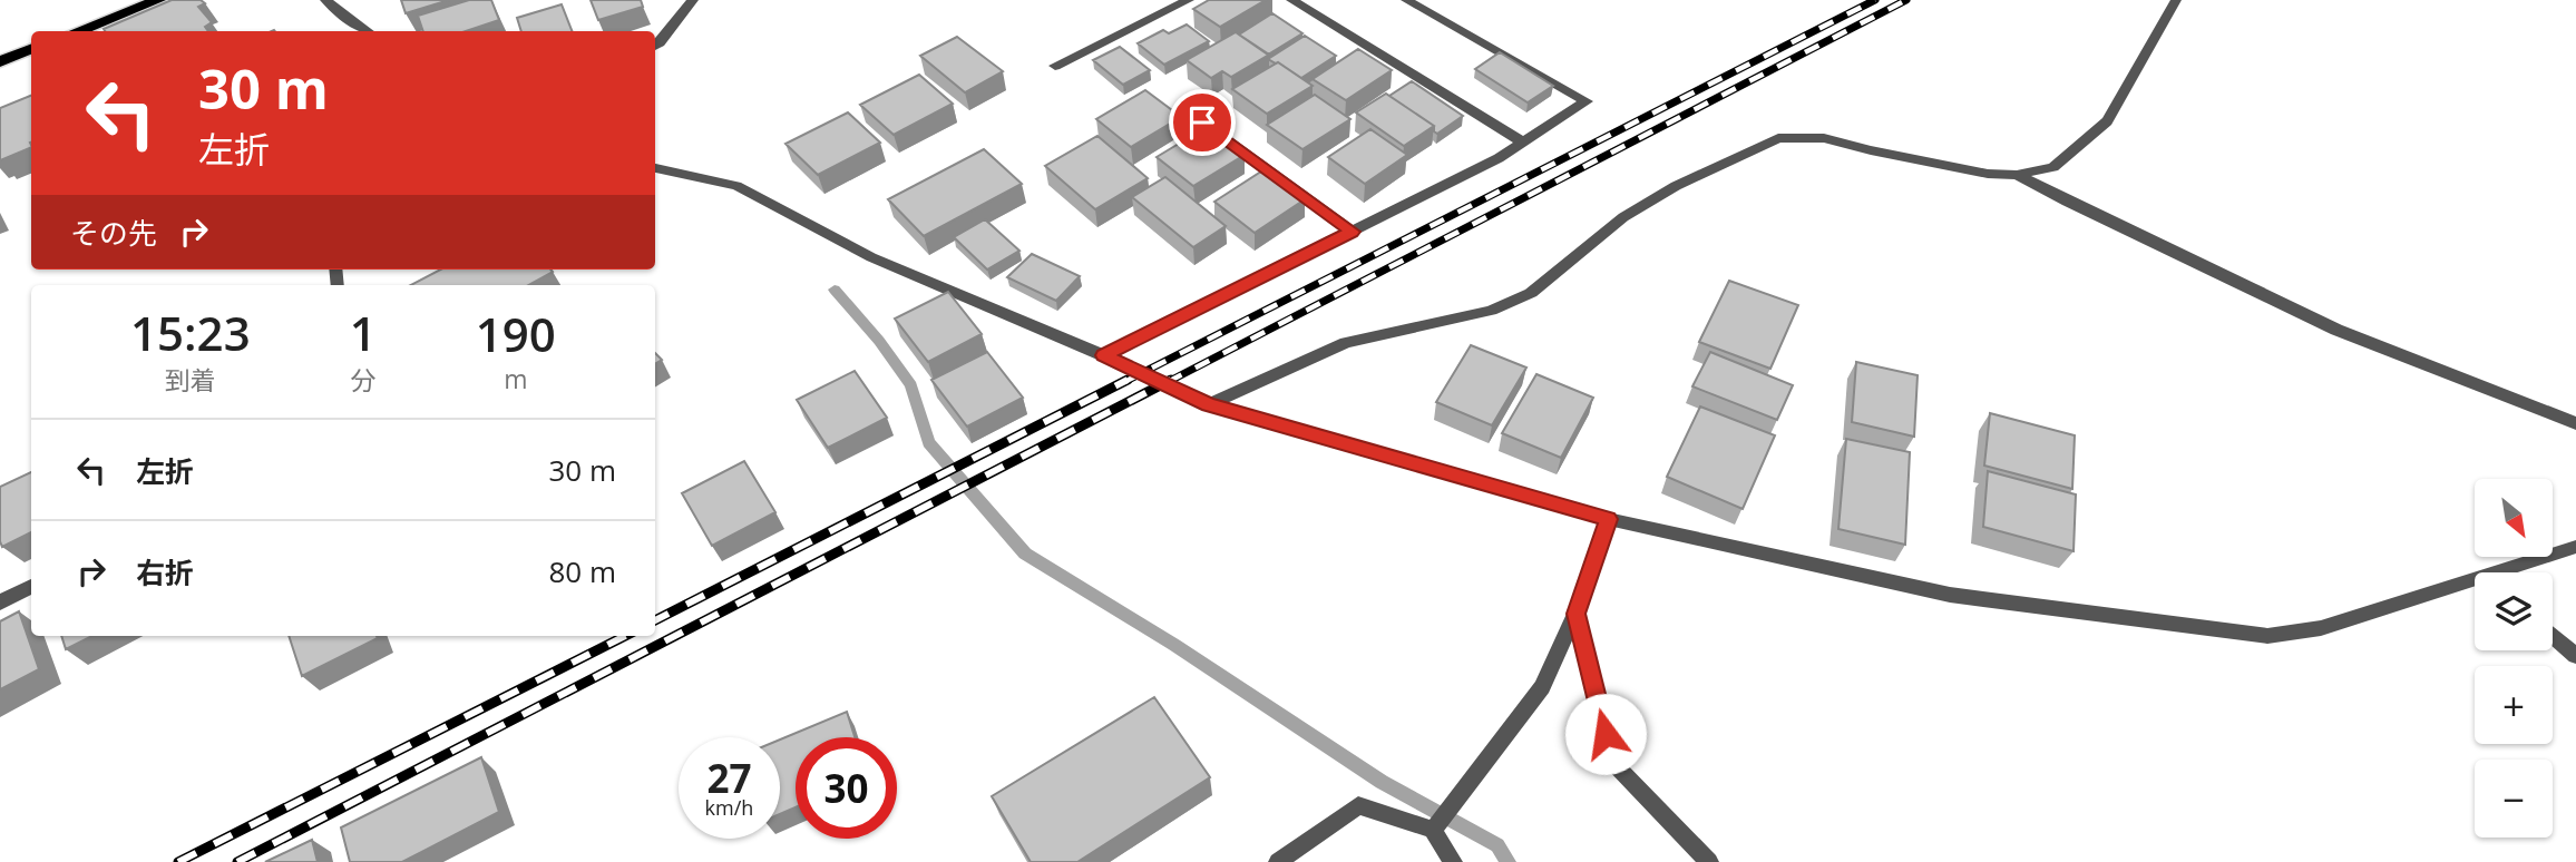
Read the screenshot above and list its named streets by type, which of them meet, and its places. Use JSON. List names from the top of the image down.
{
  "north": "bottom right",
  "page": {
    "turn": ["30 m", "左折"],
    "then": "その先",
    "eta": [
      "15:23",
      "到着",
      "1",
      "分",
      "190",
      "m"
    ],
    "list": [
      {
        "name": "左折",
        "value": "30 m"
      },
      {
        "name": "右折",
        "value": "80 m"
      }
    ],
    "map_buttons": ["+", "−"],
    "speed": "27 km/h",
    "limit": "30"
  }
}
